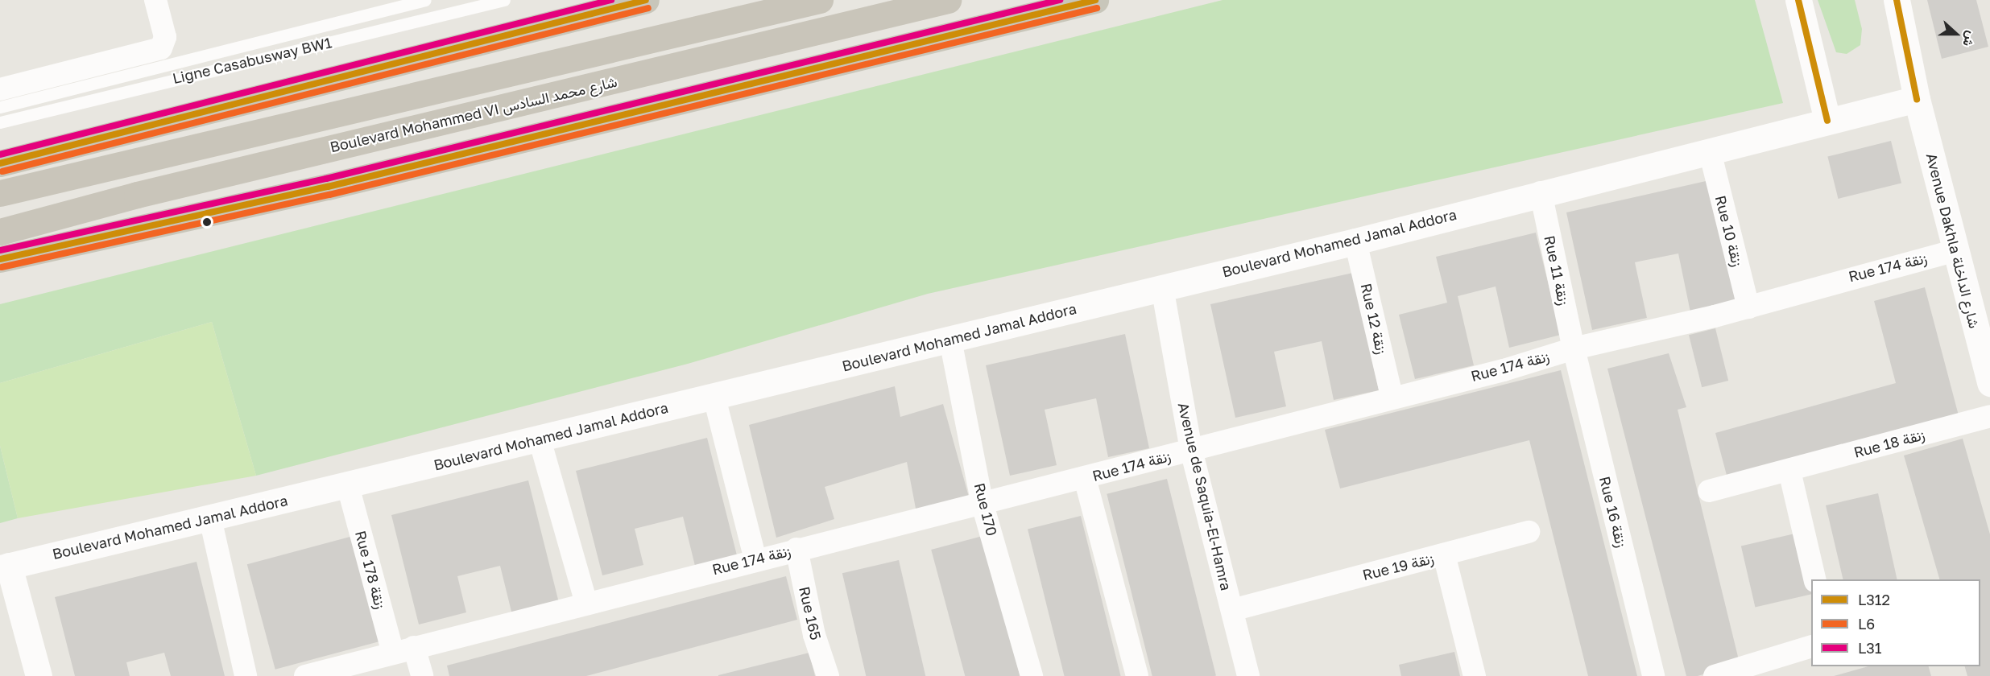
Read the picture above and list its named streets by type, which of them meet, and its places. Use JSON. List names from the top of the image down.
{
  "streets": {
    "highway": ["Boulevard Mohammed VI شارع محمد السادس"],
    "street": [
      "Rue 10 زنقة",
      "Avenue Dakhla شارع الداخلة",
      "Boulevard Mohamed Jamal Addora",
      "Rue 174 زنقة",
      "Rue 11 زنقة",
      "Rue 12 زنقة",
      "Rue 18 زنقة",
      "Avenue de Saquia-El-Hamra",
      "Rue 170",
      "Rue 16 زنقة",
      "Rue 19 زنقة",
      "Rue 178 زنقة",
      "Rue 165"
    ],
    "lane": ["Ligne Casabusway BW1"]
  },
  "crossings": [
    ["Rue 10 زنقة", "Boulevard Mohamed Jamal Addora"],
    ["Rue 10 زنقة", "Rue 174 زنقة"],
    ["Avenue Dakhla شارع الداخلة", "Boulevard Mohamed Jamal Addora"],
    ["Avenue Dakhla شارع الداخلة", "Rue 174 زنقة"],
    ["Boulevard Mohamed Jamal Addora", "Rue 11 زنقة"],
    ["Boulevard Mohamed Jamal Addora", "Rue 12 زنقة"],
    ["Boulevard Mohamed Jamal Addora", "Avenue de Saquia-El-Hamra"],
    ["Boulevard Mohamed Jamal Addora", "Rue 170"],
    ["Boulevard Mohamed Jamal Addora", "Rue 178 زنقة"],
    ["Rue 174 زنقة", "Rue 11 زنقة"],
    ["Rue 174 زنقة", "Rue 12 زنقة"],
    ["Rue 174 زنقة", "Avenue de Saquia-El-Hamra"],
    ["Rue 174 زنقة", "Rue 170"],
    ["Rue 174 زنقة", "Rue 16 زنقة"],
    ["Rue 174 زنقة", "Rue 178 زنقة"],
    ["Rue 174 زنقة", "Rue 165"],
    ["Rue 11 زنقة", "Rue 16 زنقة"],
    ["Avenue de Saquia-El-Hamra", "Rue 19 زنقة"]
  ],
  "lines": ["transit line L312", "transit line L31", "transit line L6"],
  "legend": ["L312", "L6", "L31"],
  "north": "right"
}
